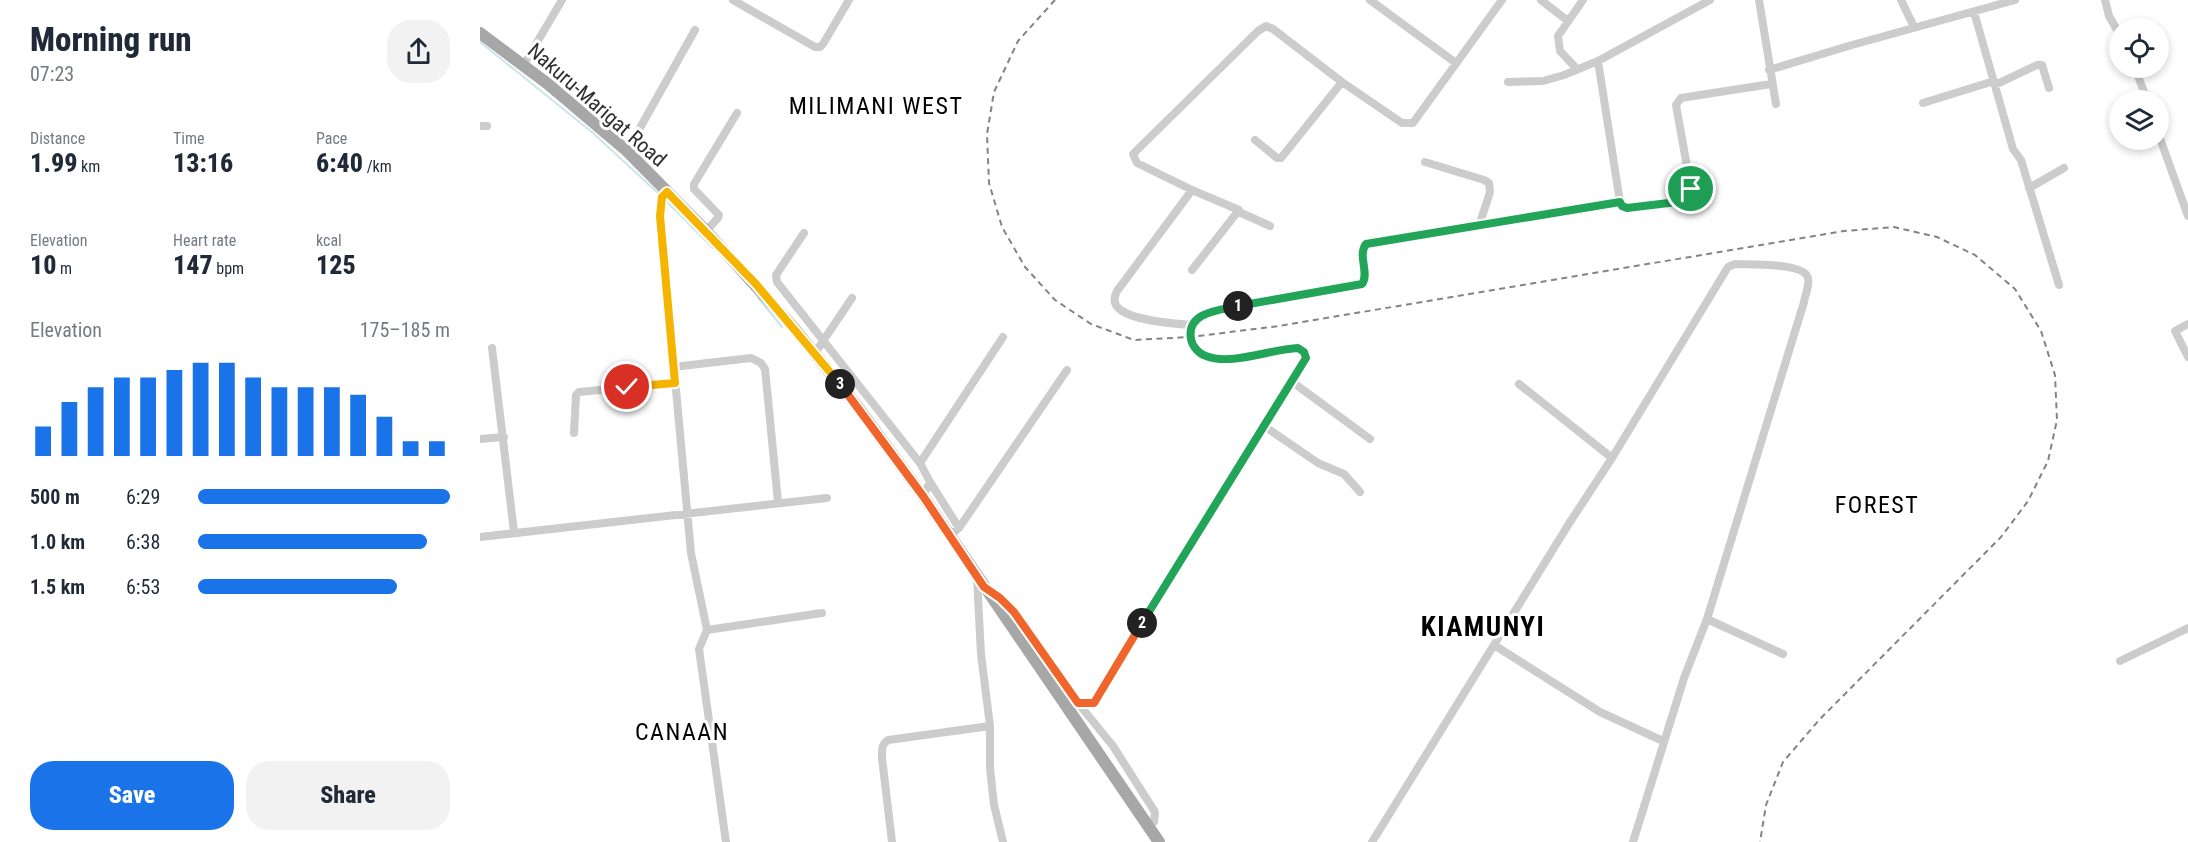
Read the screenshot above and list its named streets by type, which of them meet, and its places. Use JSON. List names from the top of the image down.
{
  "streets": {
    "main road": ["Nakuru-Marigat Road"]
  },
  "districts": [
    "MILIMANI WEST",
    "FOREST",
    "KIAMUNYI",
    "CANAAN"
  ],
  "page": {
    "heading": ["Morning run", "07:23"],
    "stats": [
      ["Distance", "1.99 km"],
      ["Time", "13:16"],
      ["Pace", "6:40 /km"],
      ["Elevation", "10 m"],
      ["Heart rate", "147 bpm"],
      ["kcal", "125"]
    ],
    "pins": ["1", "3", "2"],
    "chart": ["Elevation", "175–185 m"],
    "list": [
      {
        "name": "500 m",
        "note": "6:29"
      },
      {
        "name": "1.0 km",
        "note": "6:38"
      },
      {
        "name": "1.5 km",
        "note": "6:53"
      }
    ],
    "buttons": ["Save", "Share"]
  }
}
